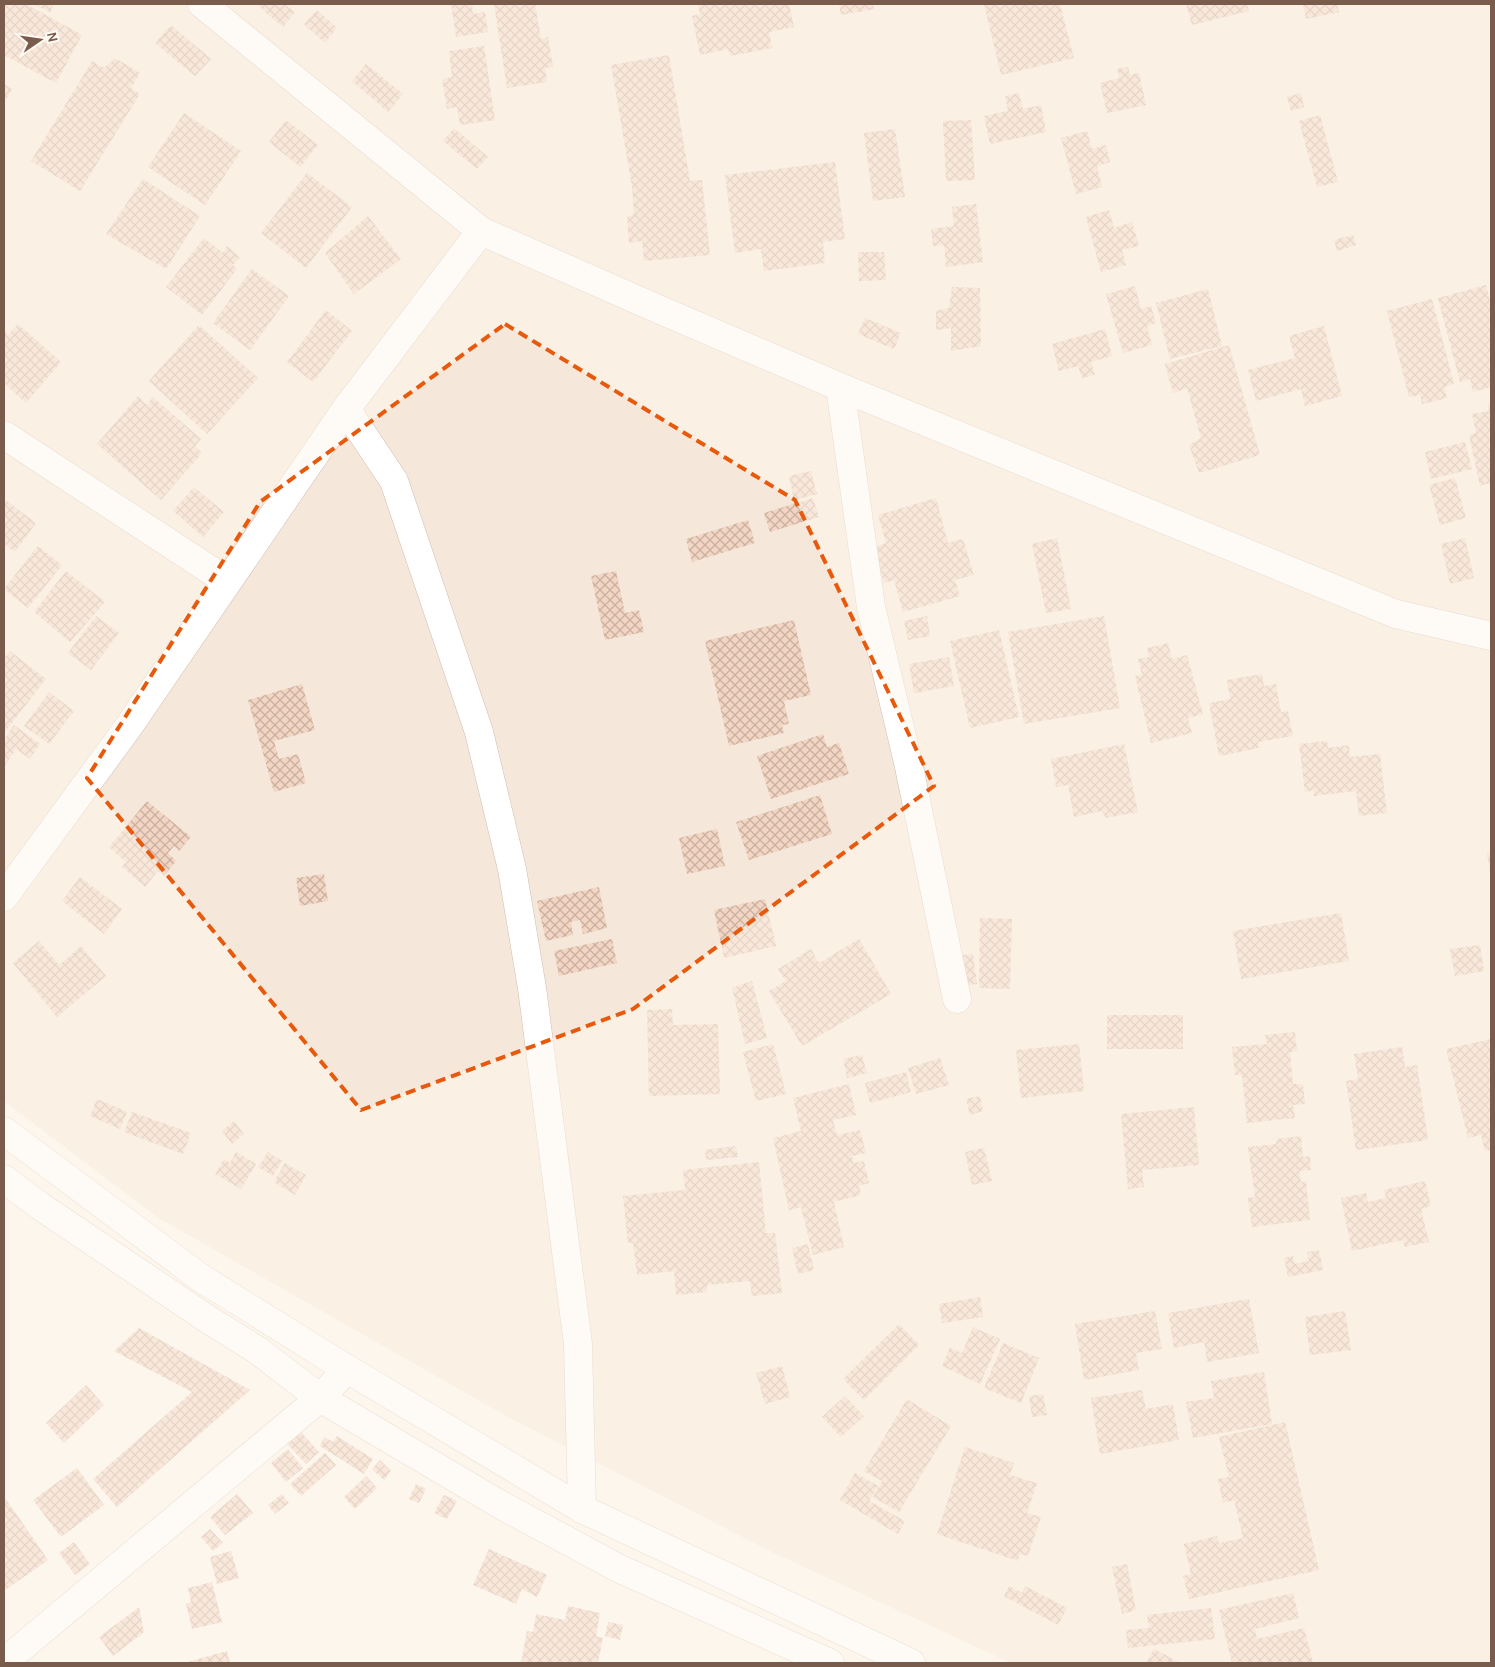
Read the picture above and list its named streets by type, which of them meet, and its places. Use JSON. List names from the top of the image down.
{
  "north": "right"
}
